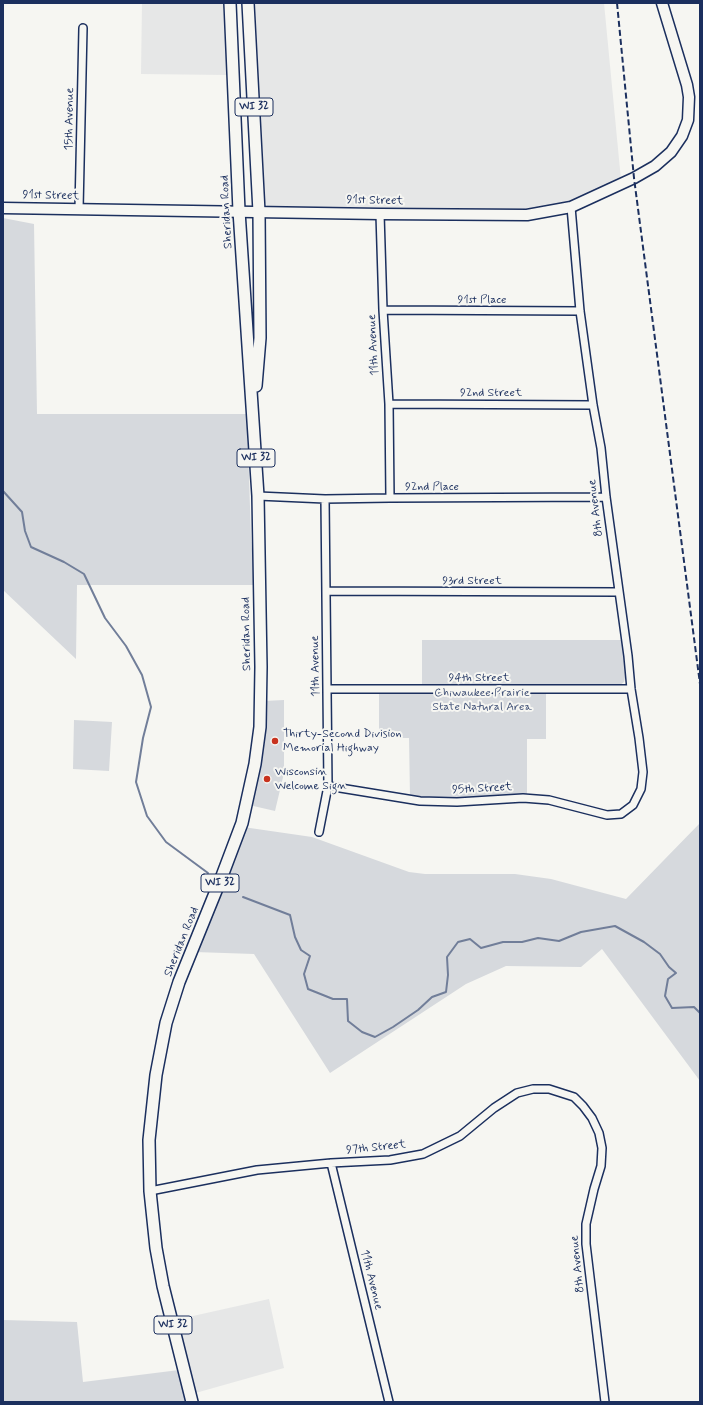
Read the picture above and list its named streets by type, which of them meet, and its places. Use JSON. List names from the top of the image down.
{
  "streets": {
    "main road": ["WI 32", "Sheridan Road"],
    "street": [
      "15th Avenue",
      "91st Street",
      "91st Place",
      "11th Avenue",
      "92nd Street",
      "92nd Place",
      "8th Avenue",
      "93rd Street",
      "94th Street",
      "95th Street",
      "97th Street"
    ]
  },
  "crossings": [
    ["15th Avenue", "91st Street"],
    ["91st Street", "Sheridan Road"],
    ["91st Street", "11th Avenue"],
    ["91st Street", "8th Avenue"],
    ["Sheridan Road", "92nd Place"],
    ["Sheridan Road", "97th Street"],
    ["91st Place", "11th Avenue"],
    ["91st Place", "8th Avenue"],
    ["11th Avenue", "92nd Street"],
    ["11th Avenue", "92nd Place"],
    ["11th Avenue", "93rd Street"],
    ["11th Avenue", "94th Street"],
    ["11th Avenue", "95th Street"],
    ["11th Avenue", "97th Street"],
    ["92nd Street", "8th Avenue"],
    ["92nd Place", "8th Avenue"],
    ["8th Avenue", "93rd Street"],
    ["8th Avenue", "94th Street"],
    ["8th Avenue", "95th Street"],
    ["8th Avenue", "97th Street"]
  ],
  "parks": ["Chiwaukee Prairie State Natural Area"],
  "places": ["Thirty-Second Division Memorial Highway", "Wisconsin Welcome Sign"]
}
